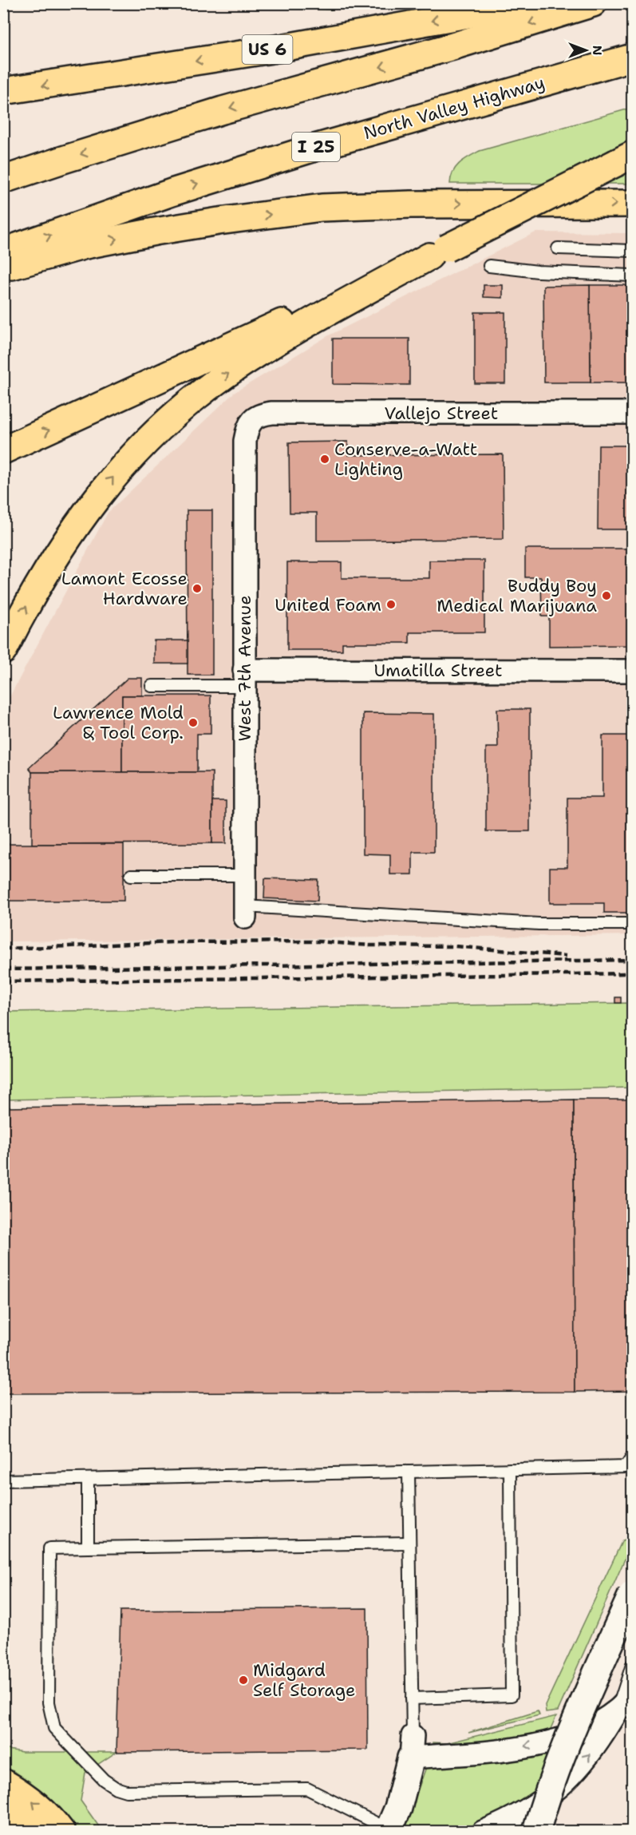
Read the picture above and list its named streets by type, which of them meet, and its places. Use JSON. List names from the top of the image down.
{
  "streets": {
    "highway": ["US 6", "North Valley Highway", "I 25"],
    "street": ["Vallejo Street", "West 7th Avenue", "Umatilla Street"]
  },
  "crossings": [
    ["Vallejo Street", "West 7th Avenue"],
    ["West 7th Avenue", "Umatilla Street"]
  ],
  "places": [
    "Conserve-a-Watt Lighting",
    "Lamont Ecosse Hardware",
    "Buddy Boy Medical Marijuana",
    "United Foam",
    "Lawrence Mold & Tool Corp.",
    "Midgard Self Storage"
  ],
  "north": "right"
}
